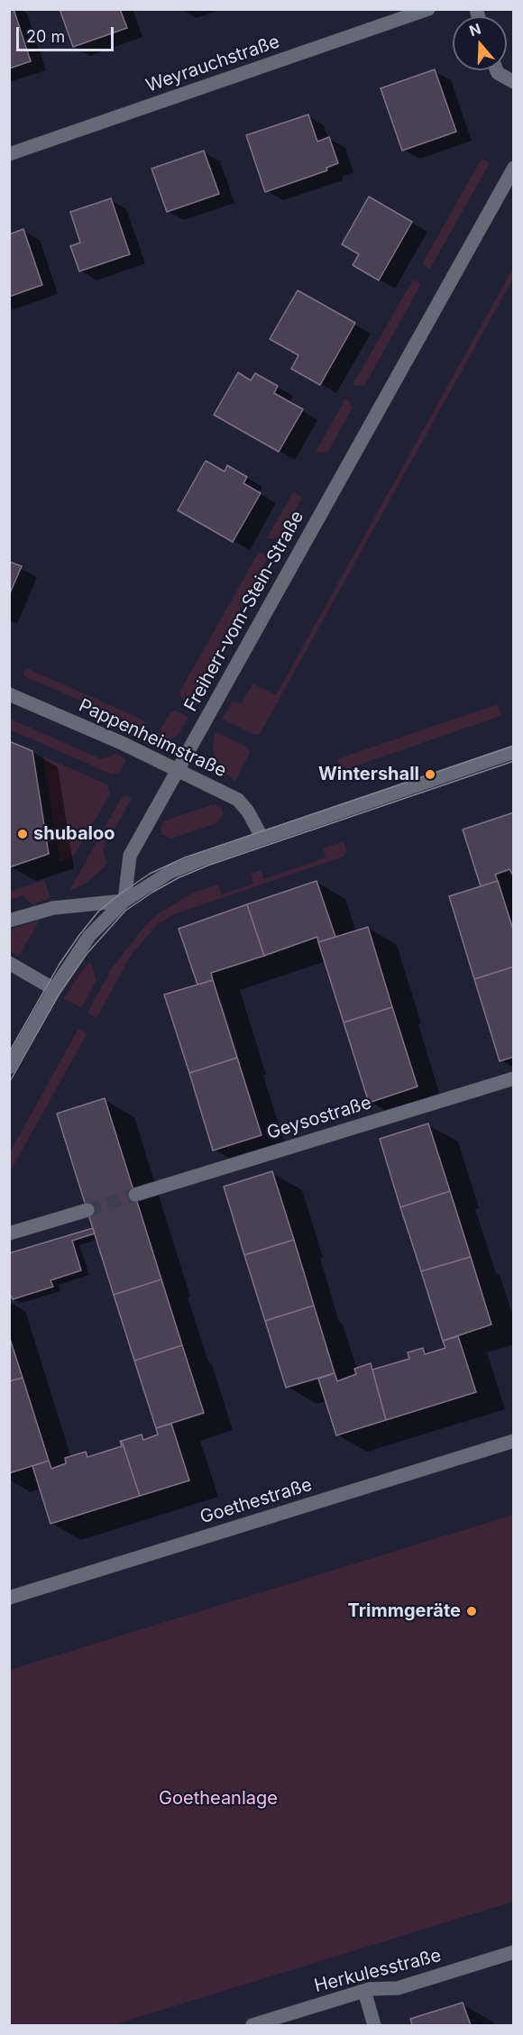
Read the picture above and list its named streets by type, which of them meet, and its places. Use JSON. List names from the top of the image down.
{
  "streets": {
    "street": [
      "Weyrauchstraße",
      "Freiherr-vom-Stein-Straße",
      "Pappenheimstraße",
      "Geysostraße",
      "Goethestraße",
      "Herkulesstraße"
    ]
  },
  "crossings": [
    ["Freiherr-vom-Stein-Straße", "Pappenheimstraße"]
  ],
  "parks": ["Goetheanlage"],
  "places": ["Wintershall", "shubaloo", "Trimmgeräte"],
  "scale_bar": "20 m",
  "north": "top"
}
